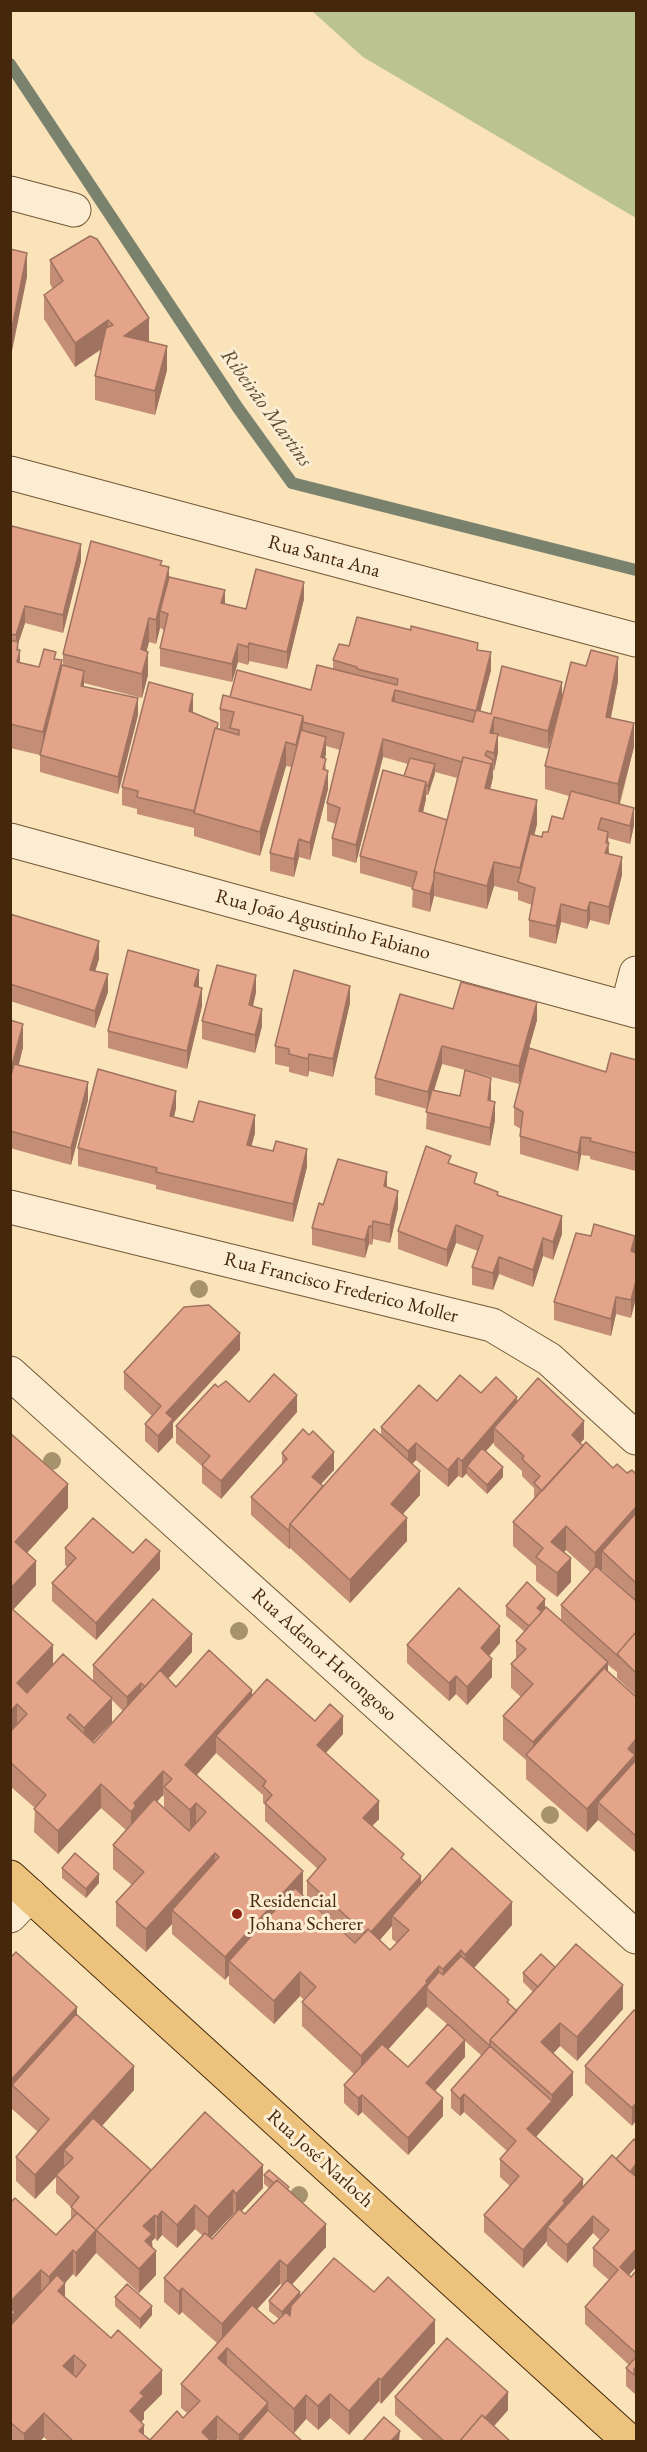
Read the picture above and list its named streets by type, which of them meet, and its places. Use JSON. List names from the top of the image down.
{
  "streets": {
    "main road": ["Rua José Narloch"],
    "street": [
      "Rua Santa Ana",
      "Rua João Agustinho Fabiano",
      "Rua Francisco Frederico Moller",
      "Rua Adenor Horongoso"
    ]
  },
  "water": ["Ribeirão Martins"],
  "places": ["Residencial Johana Scherer"]
}
